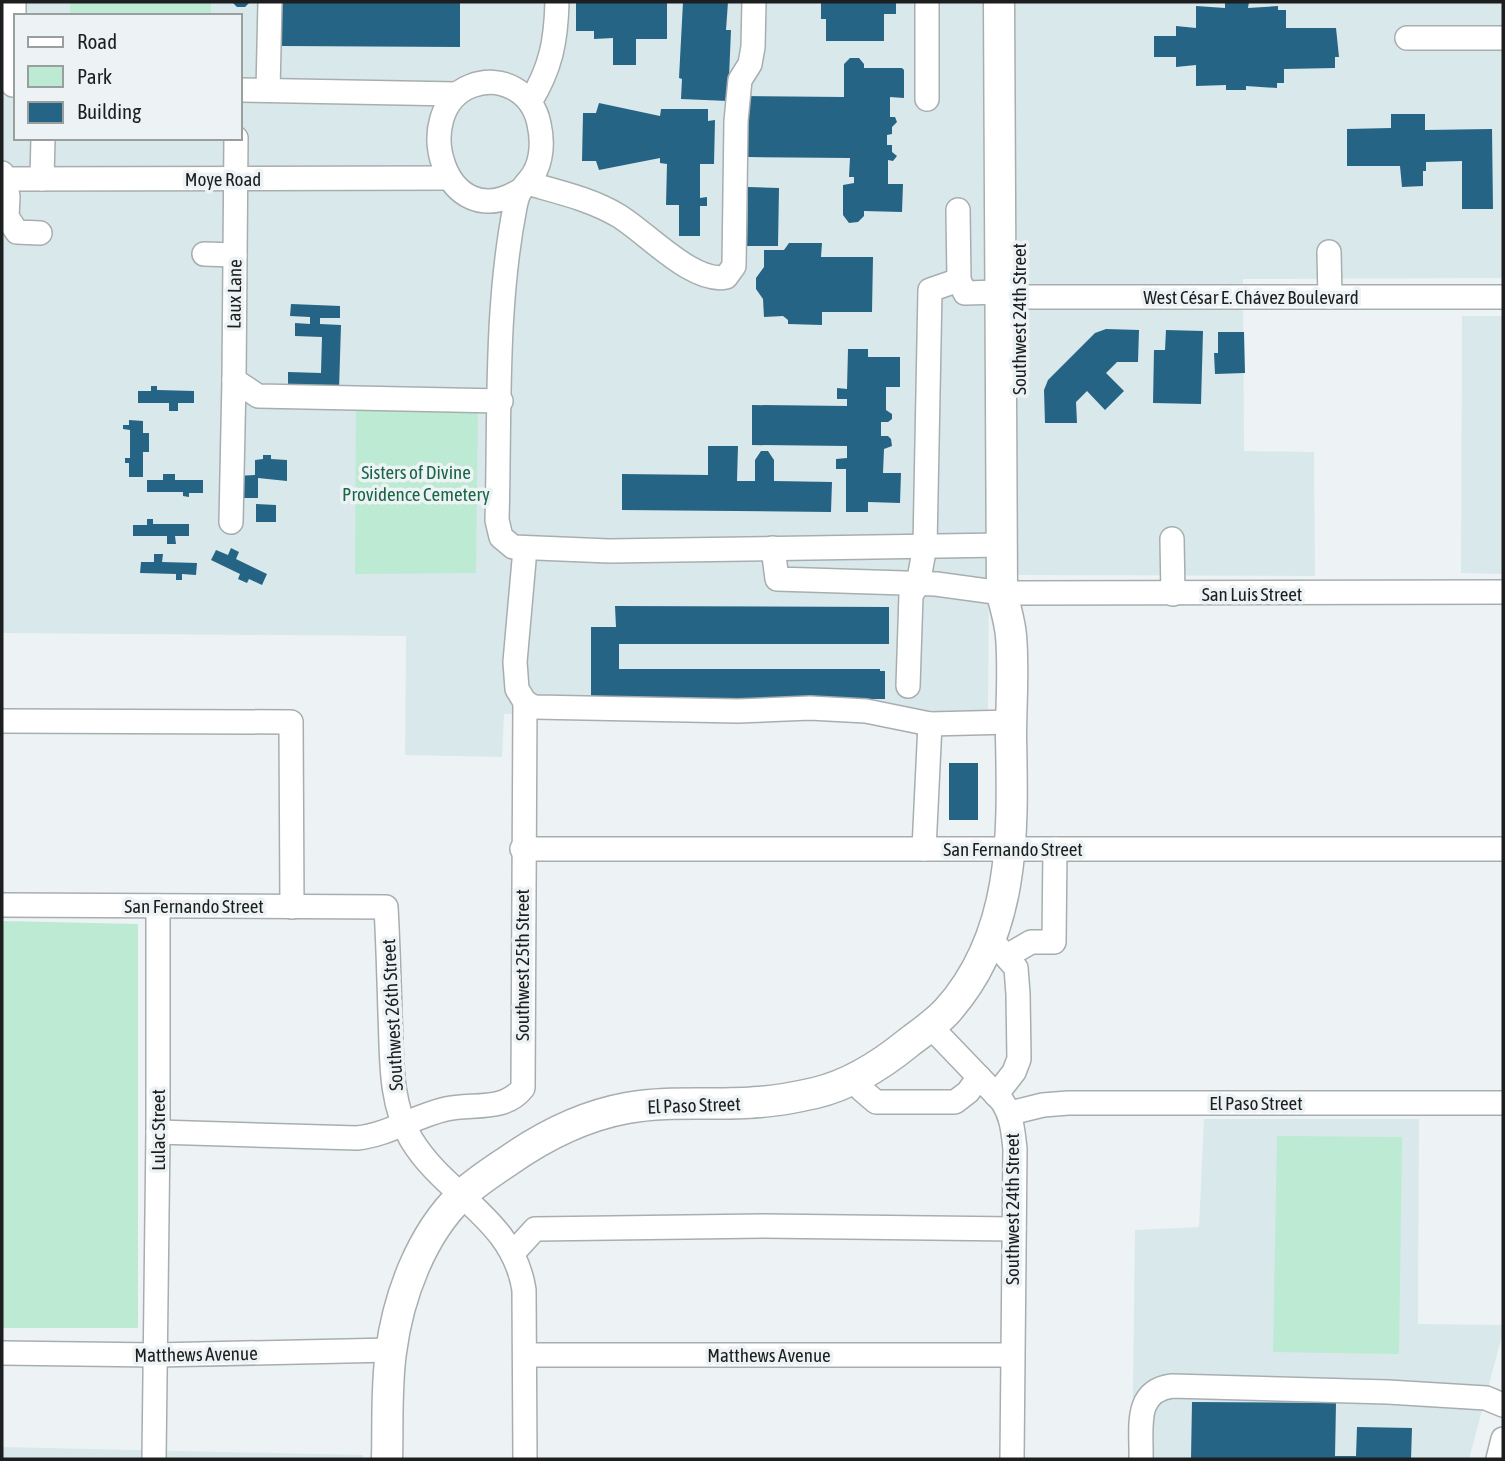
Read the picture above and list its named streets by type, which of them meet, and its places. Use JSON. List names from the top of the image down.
{
  "streets": {
    "main road": ["Southwest 24th Street", "El Paso Street"],
    "street": [
      "Moye Road",
      "Laux Lane",
      "West César E. Chávez Boulevard",
      "San Luis Street",
      "San Fernando Street",
      "Southwest 25th Street",
      "Southwest 26th Street",
      "Lulac Street",
      "Matthews Avenue"
    ]
  },
  "crossings": [
    ["Moye Road", "Laux Lane"],
    ["West César E. Chávez Boulevard", "Southwest 24th Street"],
    ["Southwest 24th Street", "San Luis Street"],
    ["Southwest 24th Street", "San Fernando Street"],
    ["Southwest 24th Street", "El Paso Street"],
    ["Southwest 24th Street", "Matthews Avenue"],
    ["San Fernando Street", "Southwest 25th Street"],
    ["San Fernando Street", "Southwest 26th Street"],
    ["San Fernando Street", "Lulac Street"],
    ["Southwest 25th Street", "Southwest 26th Street"],
    ["Southwest 26th Street", "El Paso Street"],
    ["Lulac Street", "Matthews Avenue"]
  ],
  "parks": ["Sisters of Divine Providence Cemetery"],
  "legend": ["Road", "Park", "Building"]
}
